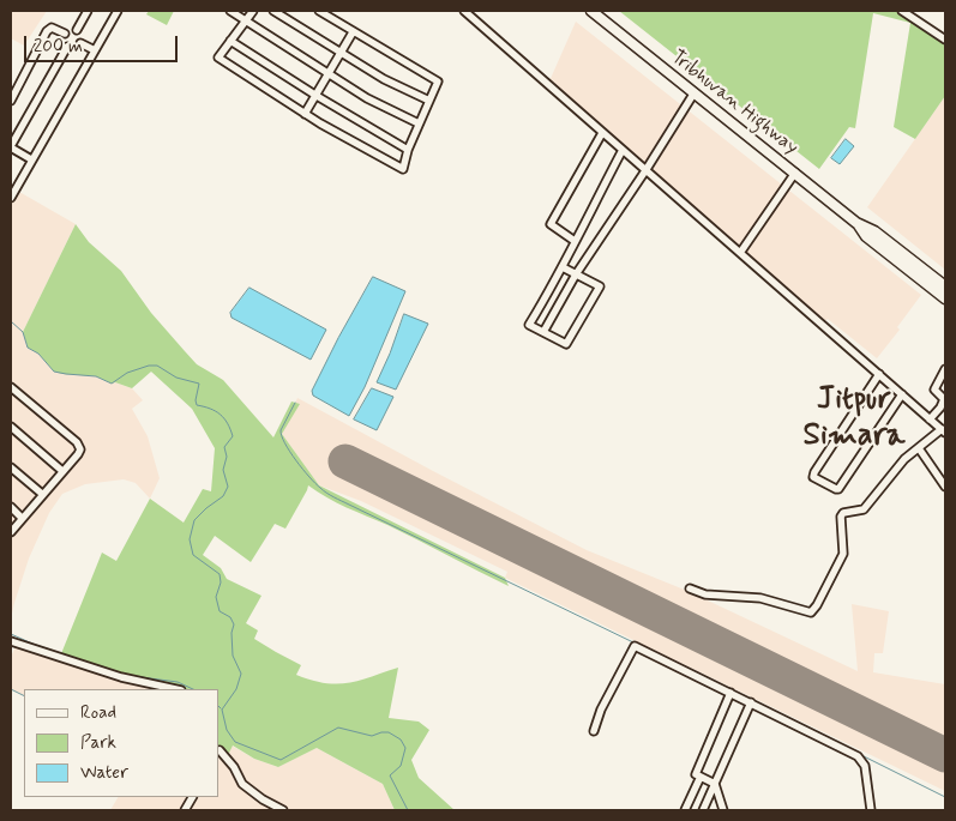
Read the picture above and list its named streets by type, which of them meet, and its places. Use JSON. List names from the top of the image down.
{
  "streets": {
    "highway": ["Tribhuvan Highway"]
  },
  "districts": ["Jitpur Simara"],
  "legend": ["Road", "Park", "Water"],
  "scale_bar": "200 m"
}
